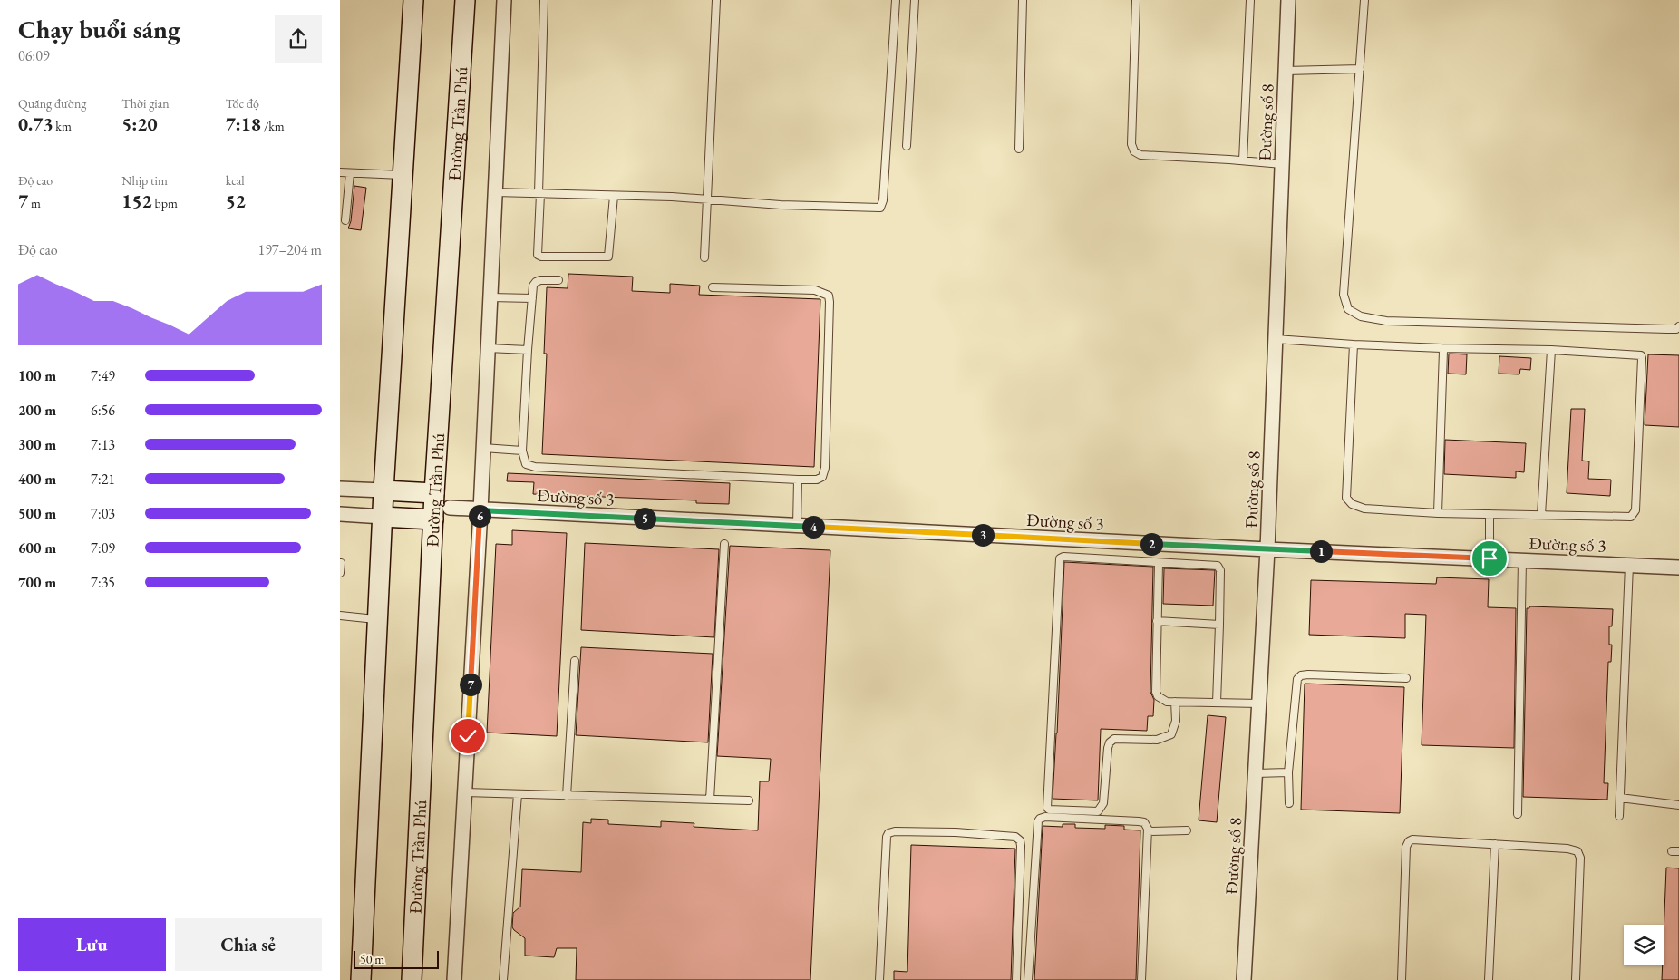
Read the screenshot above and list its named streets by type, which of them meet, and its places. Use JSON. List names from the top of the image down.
{
  "streets": {
    "main road": ["Đường Trần Phú"],
    "street": ["Đường số 8", "Đường số 3"]
  },
  "crossings": [
    ["Đường số 8", "Đường số 3"]
  ],
  "scale_bar": "50 m",
  "page": {
    "heading": ["Chạy buổi sáng", "06:09"],
    "stats": [
      ["Quãng đường", "0.73 km"],
      ["Thời gian", "5:20"],
      ["Tốc độ", "7:18 /km"],
      ["Độ cao", "7 m"],
      ["Nhịp tim", "152 bpm"],
      ["kcal", "52"]
    ],
    "chart": ["Độ cao", "197–204 m"],
    "list": [
      {
        "name": "100 m",
        "note": "7:49"
      },
      {
        "name": "200 m",
        "note": "6:56"
      },
      {
        "name": "300 m",
        "note": "7:13"
      },
      {
        "name": "400 m",
        "note": "7:21"
      },
      {
        "name": "500 m",
        "note": "7:03"
      },
      {
        "name": "600 m",
        "note": "7:09"
      },
      {
        "name": "700 m",
        "note": "7:35"
      }
    ],
    "pins": [
      "6",
      "5",
      "4",
      "3",
      "2",
      "1",
      "7"
    ],
    "buttons": ["Lưu", "Chia sẻ"],
    "scale": "50 m"
  }
}
